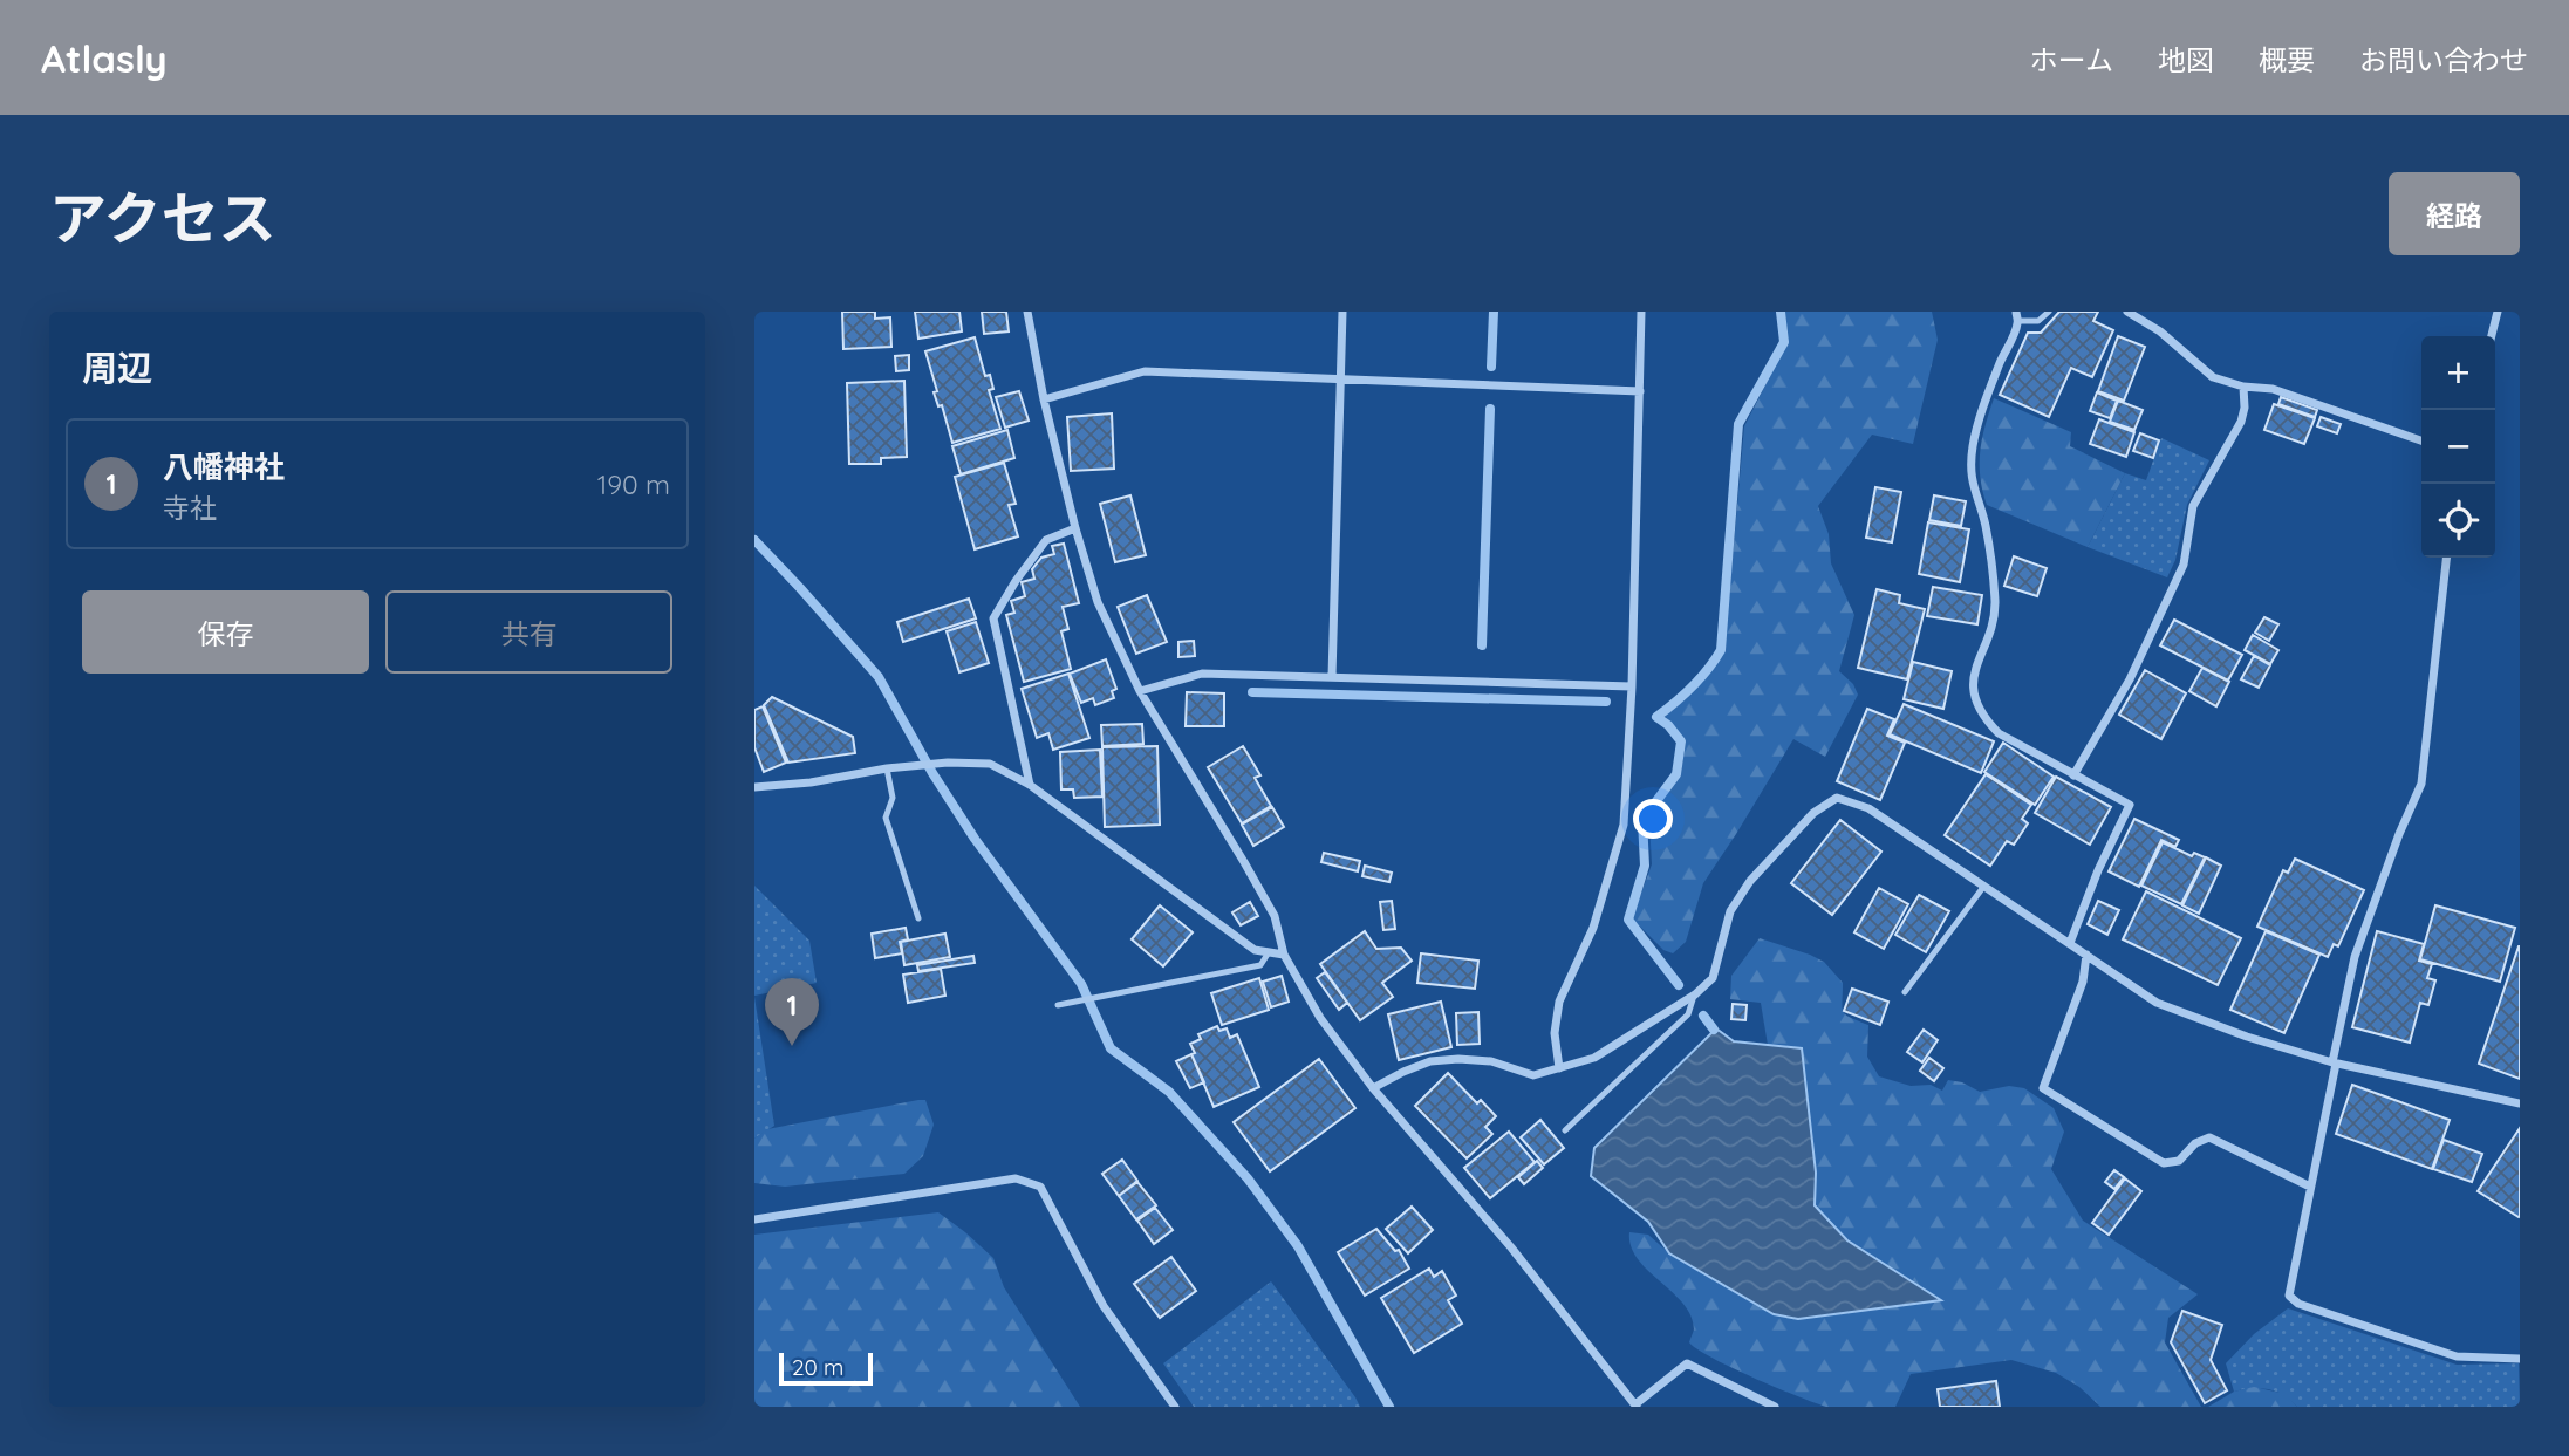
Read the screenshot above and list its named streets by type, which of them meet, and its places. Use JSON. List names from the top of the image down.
{
  "scale_bar": "20 m",
  "page": {
    "header": "Atlasly",
    "nav": [
      "ホーム",
      "地図",
      "概要",
      "お問い合わせ"
    ],
    "title": "アクセス",
    "buttons": [
      "経路",
      ["保存", "共有"]
    ],
    "heading": "周辺",
    "map_buttons": ["+", "−"],
    "list": [
      {
        "mark": "1",
        "name": "八幡神社",
        "note": "寺社",
        "value": "190 m"
      }
    ],
    "pins": "1",
    "scale": "20 m"
  }
}
